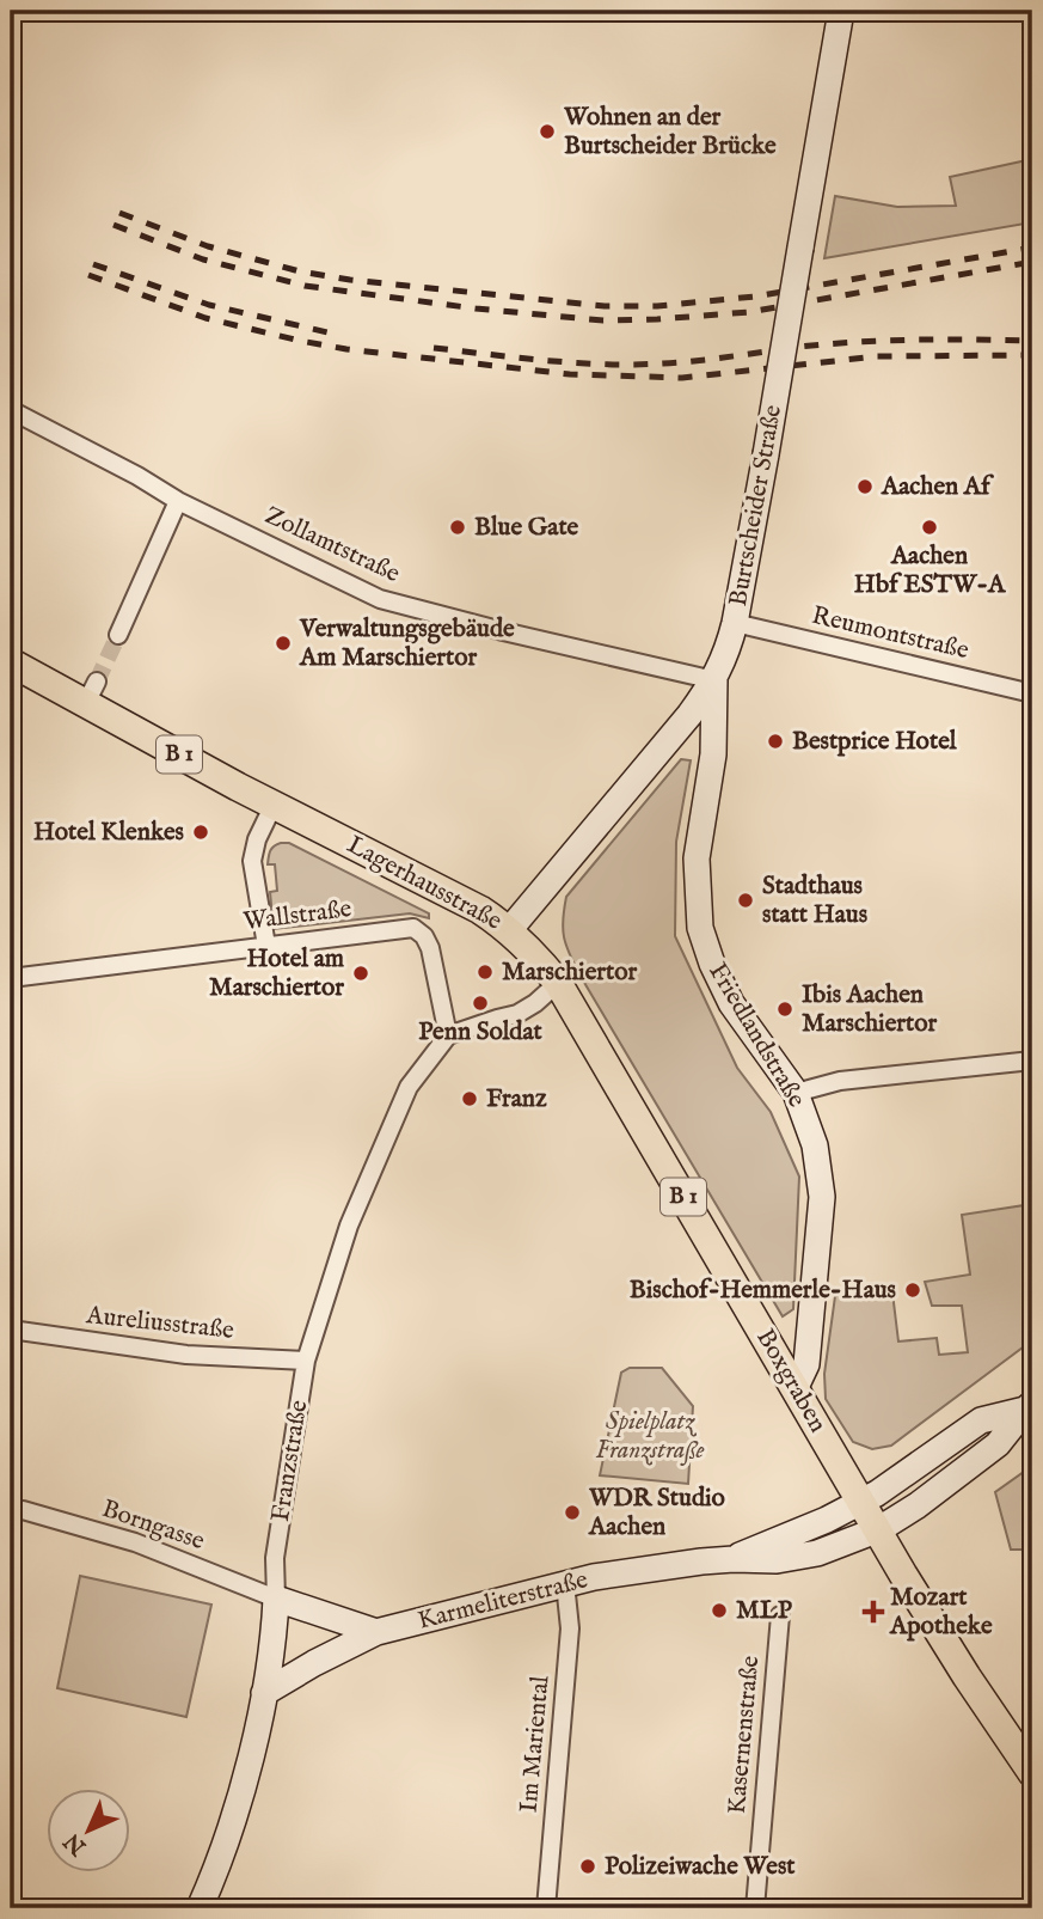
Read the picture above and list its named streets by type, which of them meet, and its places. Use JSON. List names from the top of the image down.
{
  "streets": {
    "main road": [
      "Burtscheider Straße",
      "B 1",
      "Lagerhausstraße",
      "Friedlandstraße",
      "Boxgraben",
      "Franzstraße",
      "Karmeliterstraße"
    ],
    "street": [
      "Zollamtstraße",
      "Reumontstraße",
      "Wallstraße",
      "Aureliusstraße",
      "Borngasse",
      "Kasernenstraße",
      "Im Mariental"
    ]
  },
  "crossings": [
    ["Burtscheider Straße", "Zollamtstraße"],
    ["Burtscheider Straße", "Reumontstraße"],
    ["Burtscheider Straße", "Lagerhausstraße"],
    ["Burtscheider Straße", "Friedlandstraße"],
    ["Zollamtstraße", "Friedlandstraße"],
    ["Lagerhausstraße", "Boxgraben"],
    ["Wallstraße", "Franzstraße"],
    ["Friedlandstraße", "Boxgraben"],
    ["Aureliusstraße", "Franzstraße"],
    ["Boxgraben", "Karmeliterstraße"],
    ["Franzstraße", "Borngasse"],
    ["Franzstraße", "Karmeliterstraße"],
    ["Karmeliterstraße", "Im Mariental"]
  ],
  "parks": ["Spielplatz Franzstraße"],
  "places": {
    "other": [
      "Wohnen an der Burtscheider Brücke",
      "Aachen Af",
      "Blue Gate",
      "Aachen Hbf ESTW-A",
      "Verwaltungsgebäude Am Marschiertor",
      "Bestprice Hotel",
      "Hotel Klenkes",
      "Stadthaus statt Haus",
      "Marschiertor",
      "Hotel am Marschiertor",
      "Penn Soldat",
      "Ibis Aachen Marschiertor",
      "Franz",
      "Bischof-Hemmerle-Haus",
      "WDR Studio Aachen",
      "MLP",
      "Polizeiwache West"
    ],
    "health": ["Mozart Apotheke"]
  },
  "north": "bottom left"
}
